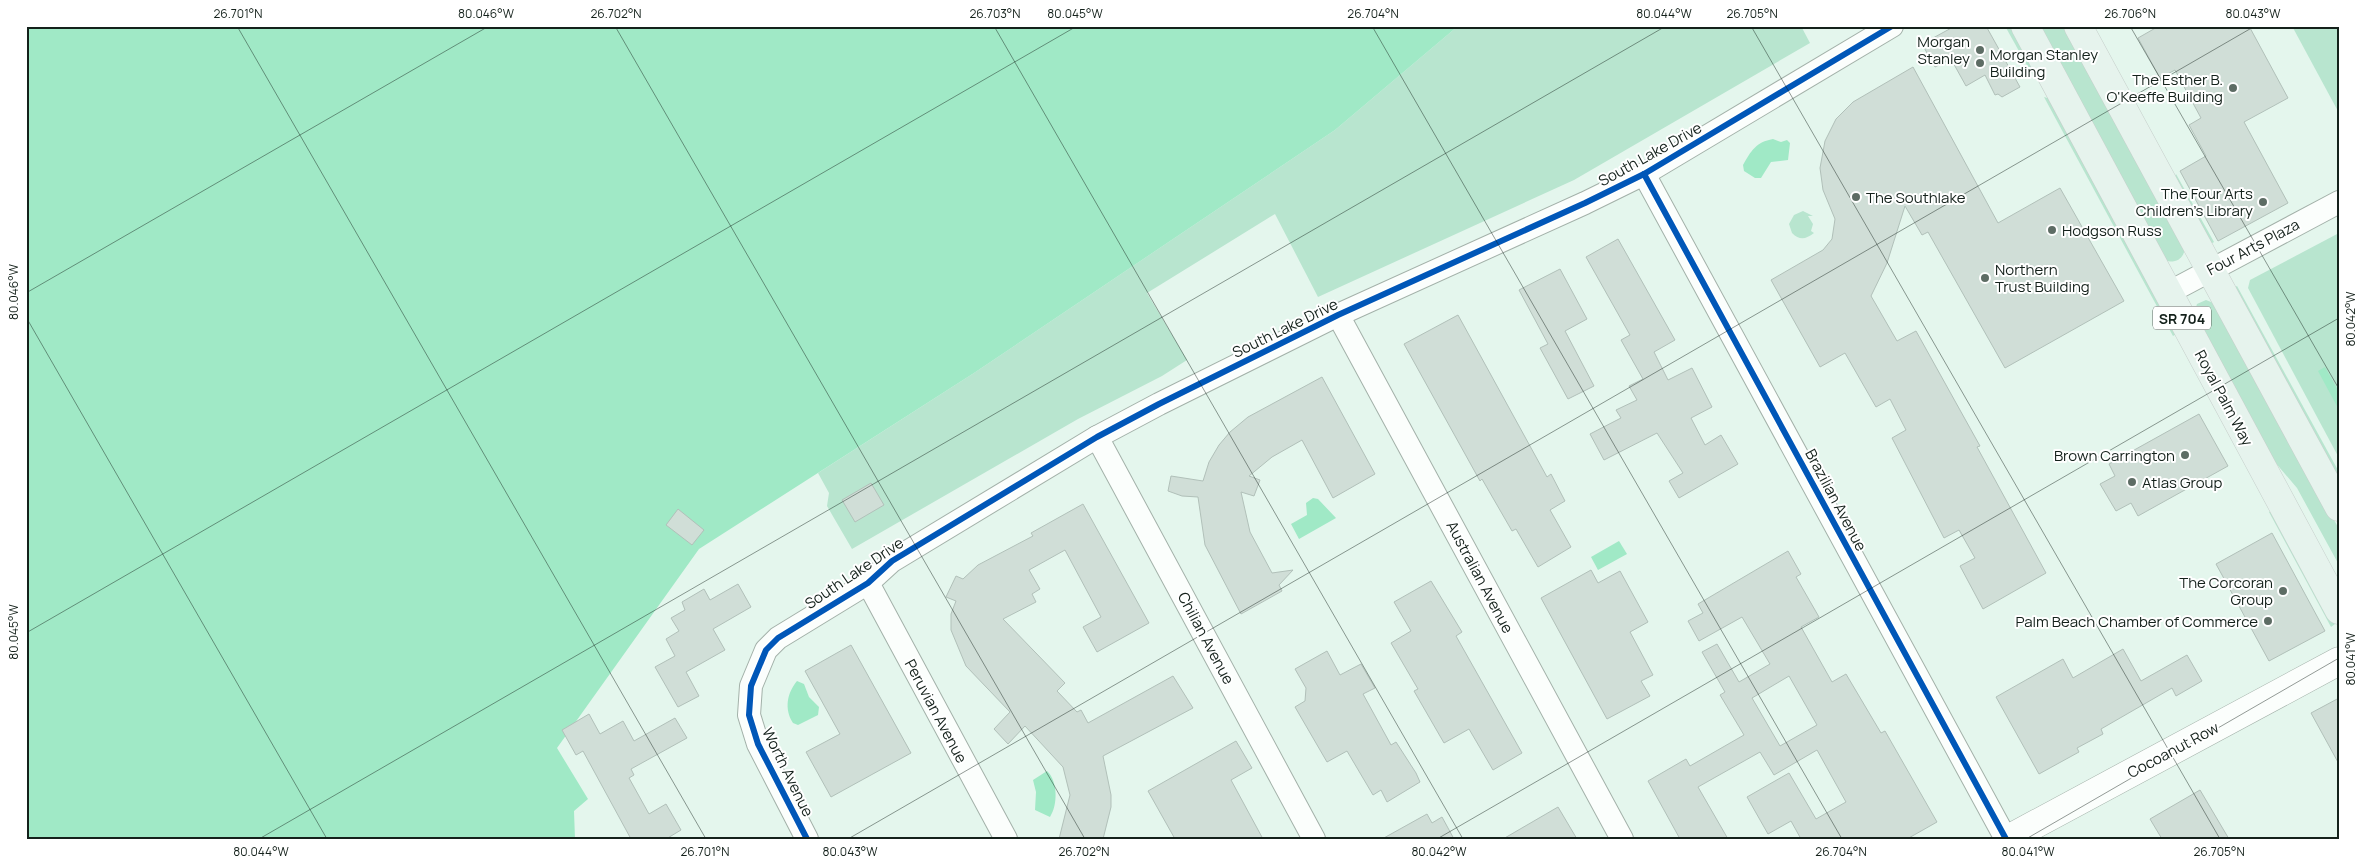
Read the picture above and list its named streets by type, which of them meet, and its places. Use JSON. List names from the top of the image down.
{
  "streets": {
    "main road": ["SR 704", "Royal Palm Way"],
    "street": [
      "South Lake Drive",
      "Four Arts Plaza",
      "Brazilian Avenue",
      "Australian Avenue",
      "Chilian Avenue",
      "Peruvian Avenue",
      "Cocoanut Row",
      "Worth Avenue"
    ]
  },
  "crossings": [
    ["South Lake Drive", "Brazilian Avenue"],
    ["South Lake Drive", "Australian Avenue"],
    ["South Lake Drive", "Chilian Avenue"],
    ["South Lake Drive", "Peruvian Avenue"],
    ["South Lake Drive", "Worth Avenue"],
    ["Four Arts Plaza", "SR 704"],
    ["Four Arts Plaza", "Royal Palm Way"],
    ["Brazilian Avenue", "Cocoanut Row"]
  ],
  "places": [
    "Morgan Stanley",
    "Morgan Stanley Building",
    "The Esther B. O'Keeffe Building",
    "The Southlake",
    "The Four Arts Children’s Library",
    "Hodgson Russ",
    "Northern Trust Building",
    "Brown Carrington",
    "Atlas Group",
    "The Corcoran Group",
    "Palm Beach Chamber of Commerce"
  ],
  "coordinates": [
    "26.701°N",
    "80.046°W",
    "26.702°N",
    "26.703°N",
    "80.045°W",
    "26.704°N",
    "80.044°W",
    "26.705°N",
    "26.706°N",
    "80.043°W",
    "80.042°W",
    "80.041°W"
  ]
}
